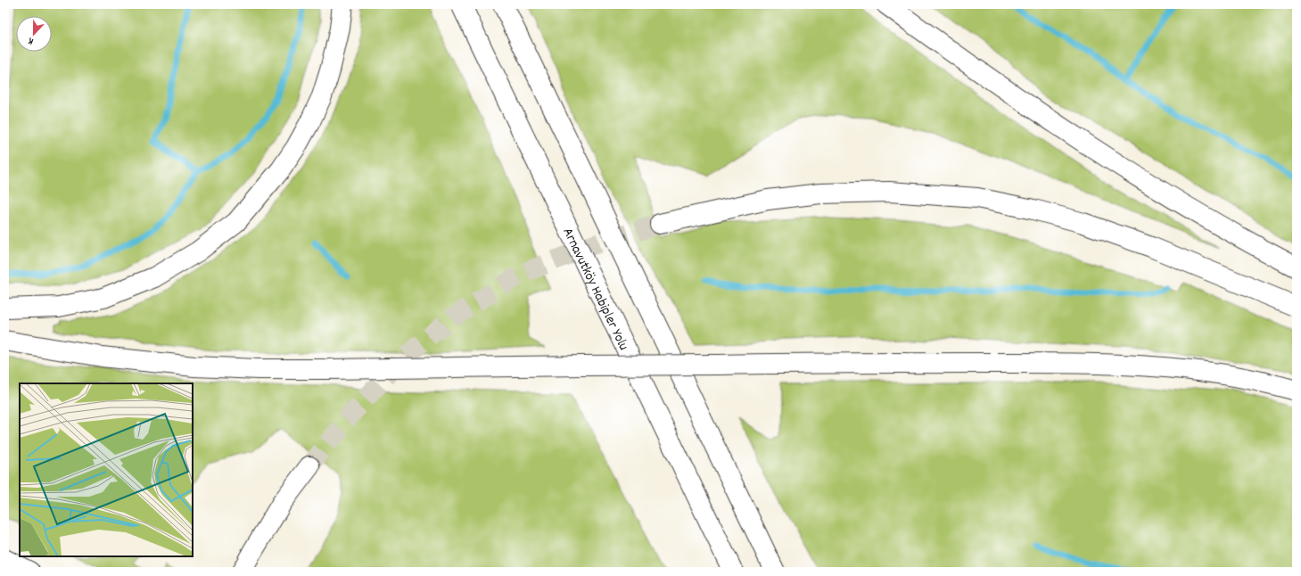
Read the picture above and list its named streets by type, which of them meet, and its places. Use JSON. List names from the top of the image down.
{
  "streets": {
    "highway": ["Arnavutköy Habipler Yolu"]
  },
  "north": "bottom"
}
